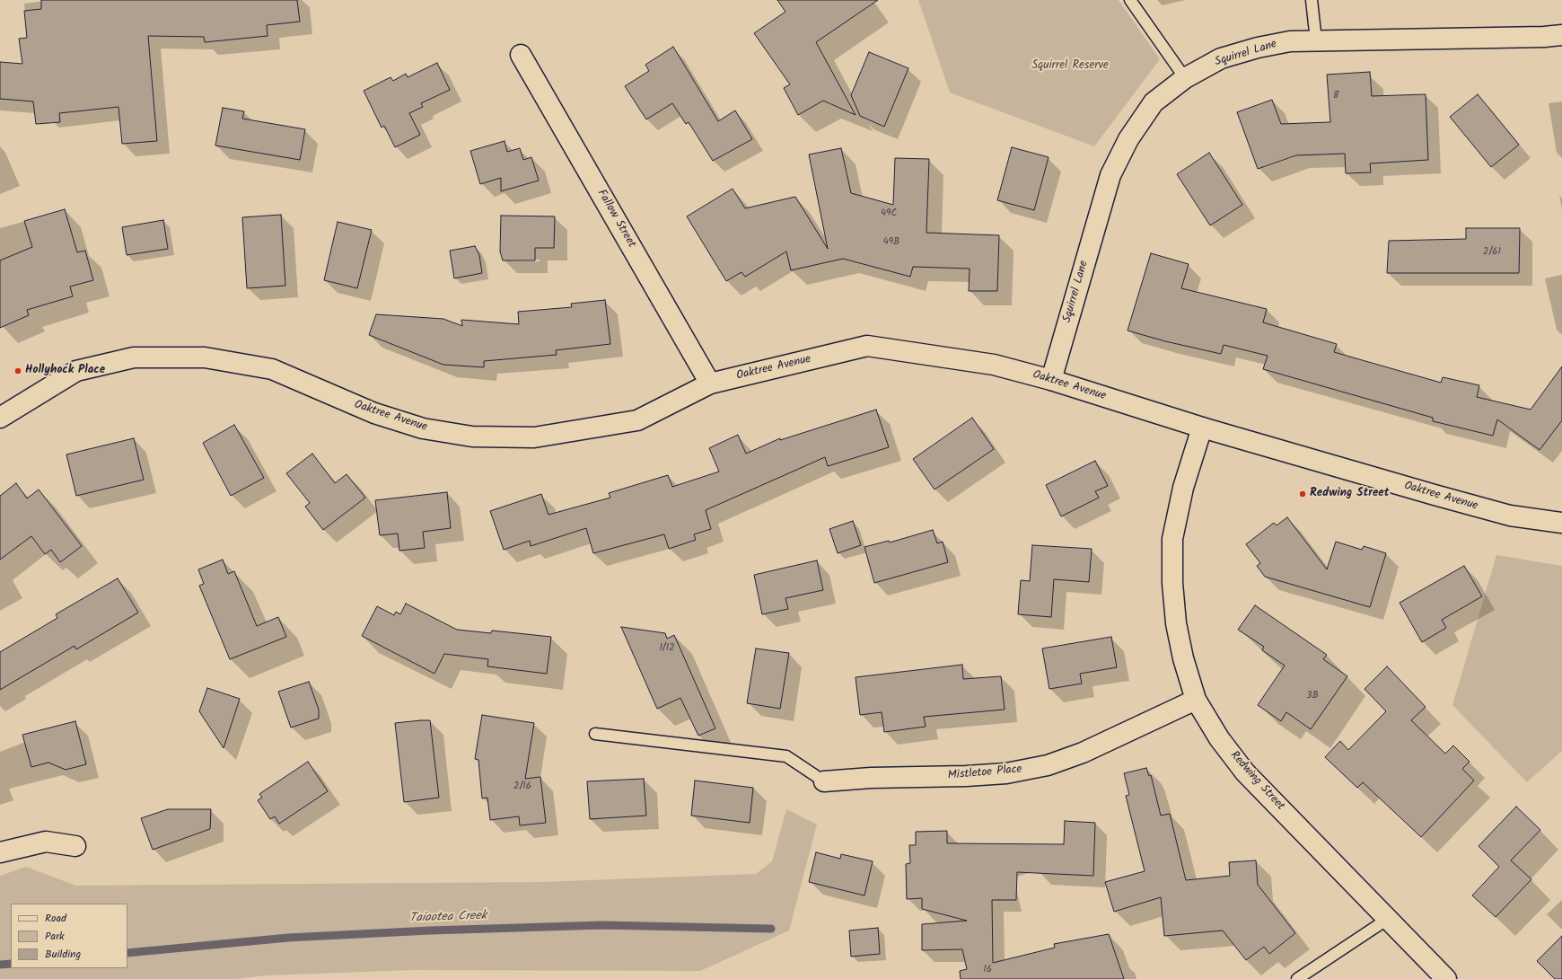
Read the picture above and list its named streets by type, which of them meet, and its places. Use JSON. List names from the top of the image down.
{
  "streets": {
    "street": [
      "Squirrel Lane",
      "Fallow Street",
      "Oaktree Avenue",
      "Mistletoe Place",
      "Redwing Street"
    ]
  },
  "crossings": [
    ["Squirrel Lane", "Oaktree Avenue"],
    ["Fallow Street", "Oaktree Avenue"],
    ["Oaktree Avenue", "Redwing Street"],
    ["Mistletoe Place", "Redwing Street"]
  ],
  "water": ["Taiaotea Creek"],
  "parks": ["Squirrel Reserve"],
  "places": ["Hollyhock Place", "Redwing Street"],
  "house_numbers": [
    "8",
    "49C",
    "49B",
    "2/61",
    "1/12",
    "3B",
    "2/16",
    "16"
  ],
  "legend": ["Road", "Park", "Building"]
}
